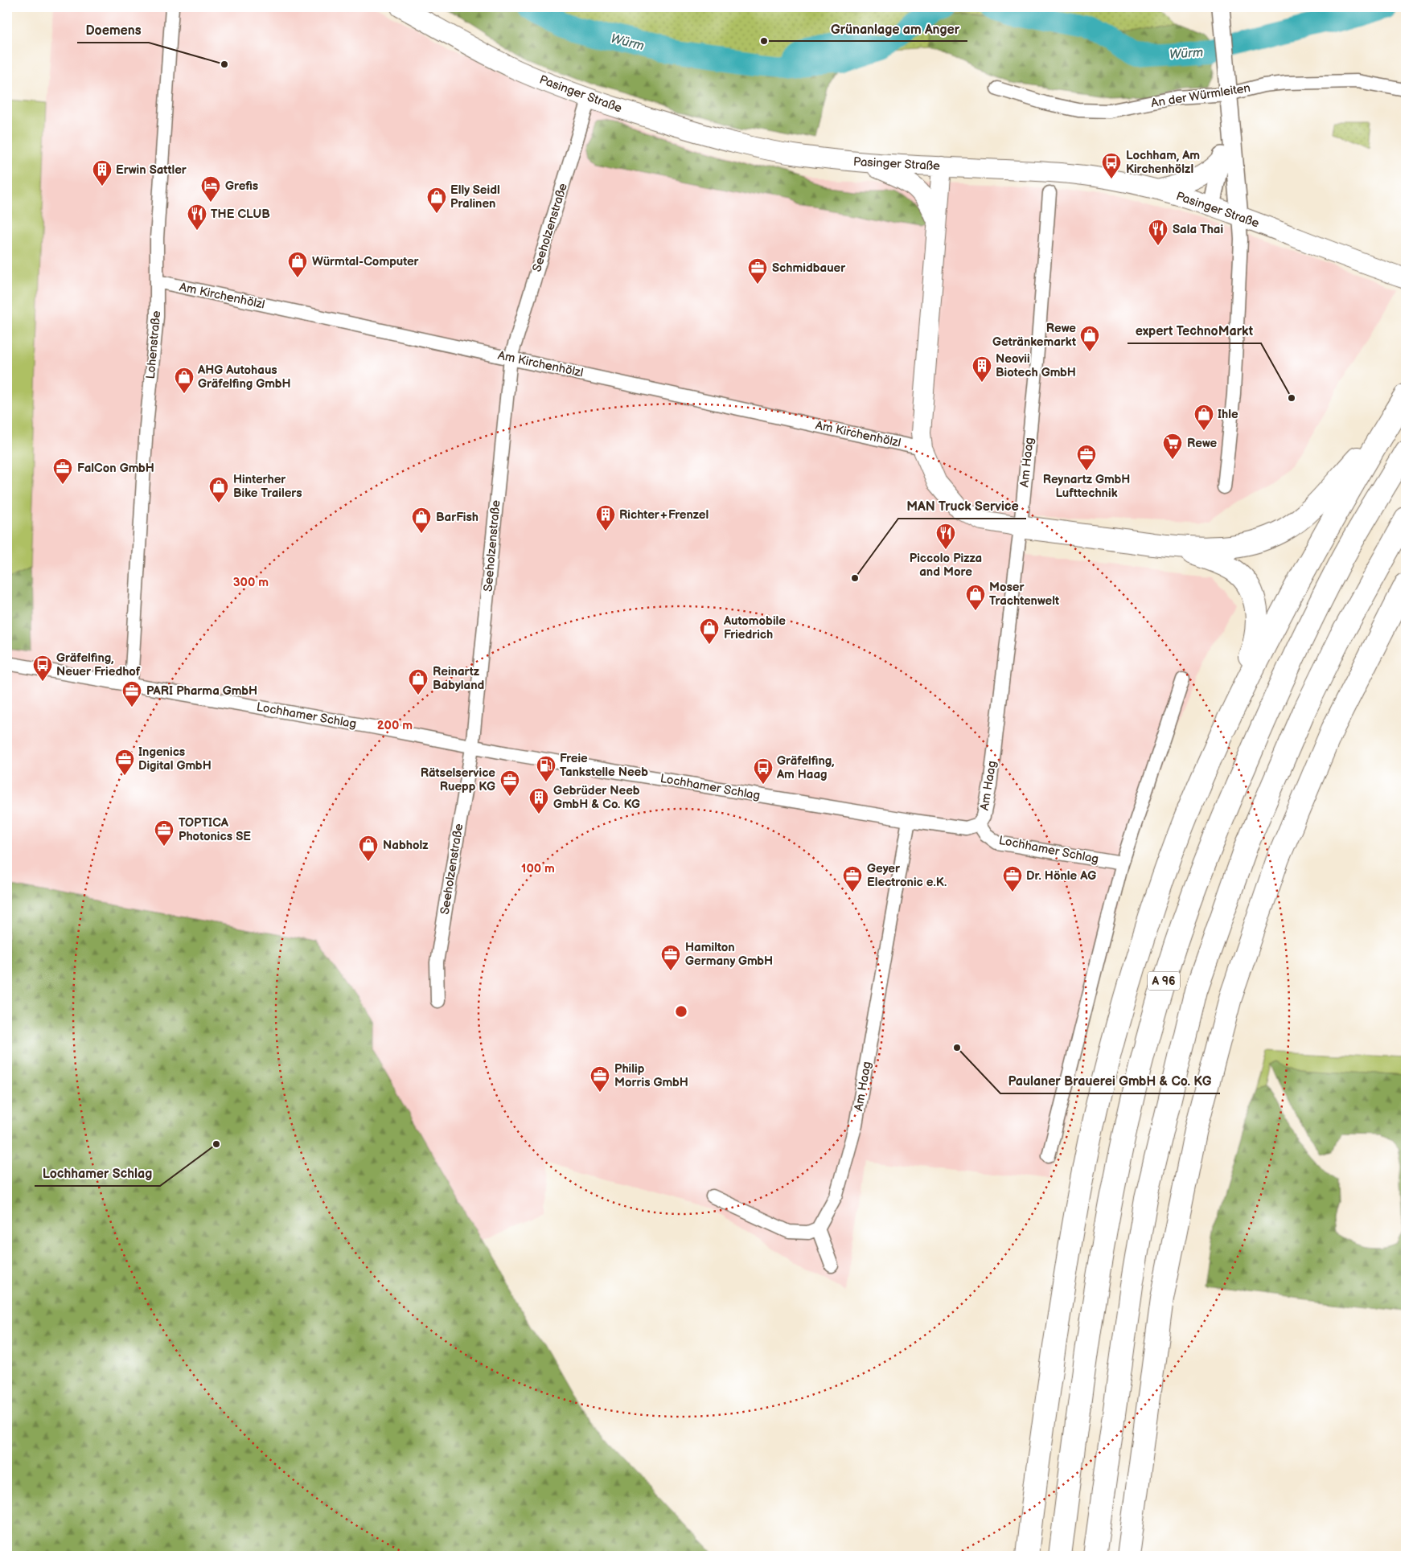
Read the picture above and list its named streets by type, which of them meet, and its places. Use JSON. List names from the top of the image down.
{
  "streets": {
    "highway": ["A 96"],
    "main road": ["Pasinger Straße"],
    "street": [
      "An der Würmleiten",
      "Seeholzenstraße",
      "Am Kirchenhölzl",
      "Lohenstraße",
      "Am Haag",
      "Lochhamer Schlag"
    ]
  },
  "crossings": [
    ["Pasinger Straße", "Seeholzenstraße"],
    ["Seeholzenstraße", "Am Kirchenhölzl"],
    ["Seeholzenstraße", "Lochhamer Schlag"],
    ["Am Kirchenhölzl", "Lohenstraße"],
    ["Lohenstraße", "Lochhamer Schlag"],
    ["Am Haag", "Lochhamer Schlag"]
  ],
  "water": ["Würm"],
  "places": {
    "other": [
      "Grünanlage am Anger",
      "Doemens",
      "expert TechnoMarkt",
      "MAN Truck Service",
      "Paulaner Brauerei GmbH & Co. KG",
      "Lochhamer Schlag"
    ],
    "bus stop": ["Lochham, Am Kirchenhölzl", "Gräfelfing, Neuer Friedhof", "Gräfelfing, Am Haag"],
    "building": [
      "Erwin Sattler",
      "Neovii Biotech GmbH",
      "Richter+Frenzel",
      "Gebrüder Neeb GmbH & Co. KG"
    ],
    "hotel": ["Grefis"],
    "shop": [
      "Elly Seidl Pralinen",
      "Würmtal-Computer",
      "Rewe Getränkemarkt",
      "AHG Autohaus Gräfelfing GmbH",
      "Ihle",
      "Hinterher Bike Trailers",
      "BarFish",
      "Moser Trachtenwelt",
      "Automobile Friedrich",
      "Reinartz Babyland",
      "Nabholz"
    ],
    "restaurant": ["THE CLUB", "Sala Thai", "Piccolo Pizza and More"],
    "office": [
      "Schmidbauer",
      "Reynartz GmbH Lufttechnik",
      "FalCon GmbH",
      "PARI Pharma GmbH",
      "Ingenics Digital GmbH",
      "Rätselservice Ruepp KG",
      "TOPTICA Photonics SE",
      "Geyer Electronic e.K.",
      "Dr. Hönle AG",
      "Hamilton Germany GmbH",
      "Philip Morris GmbH"
    ],
    "supermarket": ["Rewe"],
    "fuel station": ["Freie Tankstelle Neeb"]
  },
  "rings": ["300 m", "200 m", "100 m"]
}
